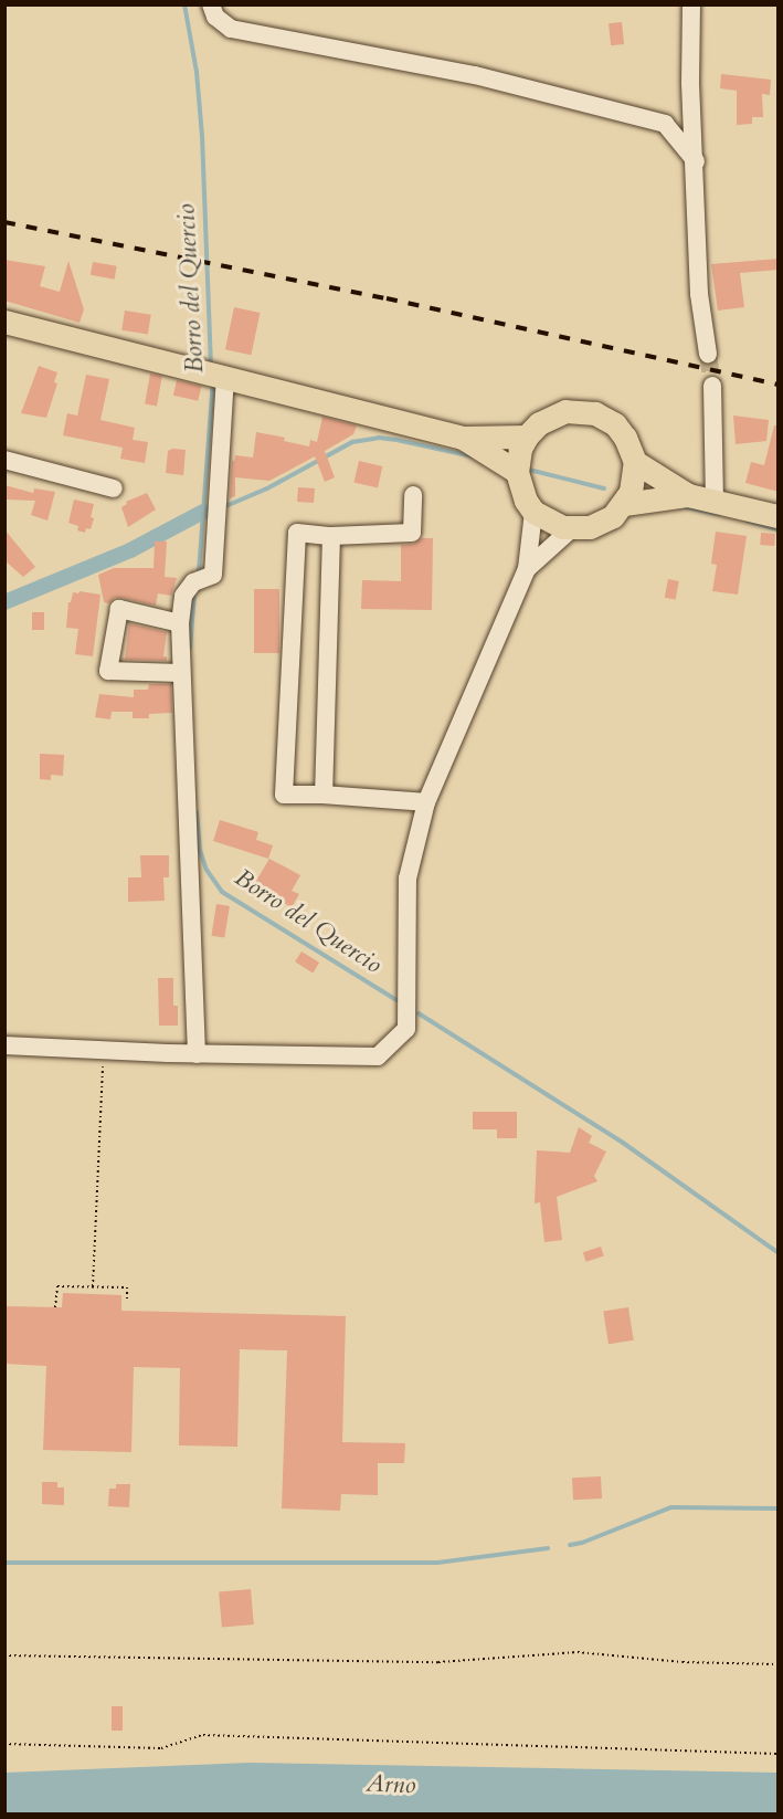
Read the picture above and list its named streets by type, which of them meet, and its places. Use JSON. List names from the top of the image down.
{
  "water": ["Borro del Quercio", "Arno"]
}
